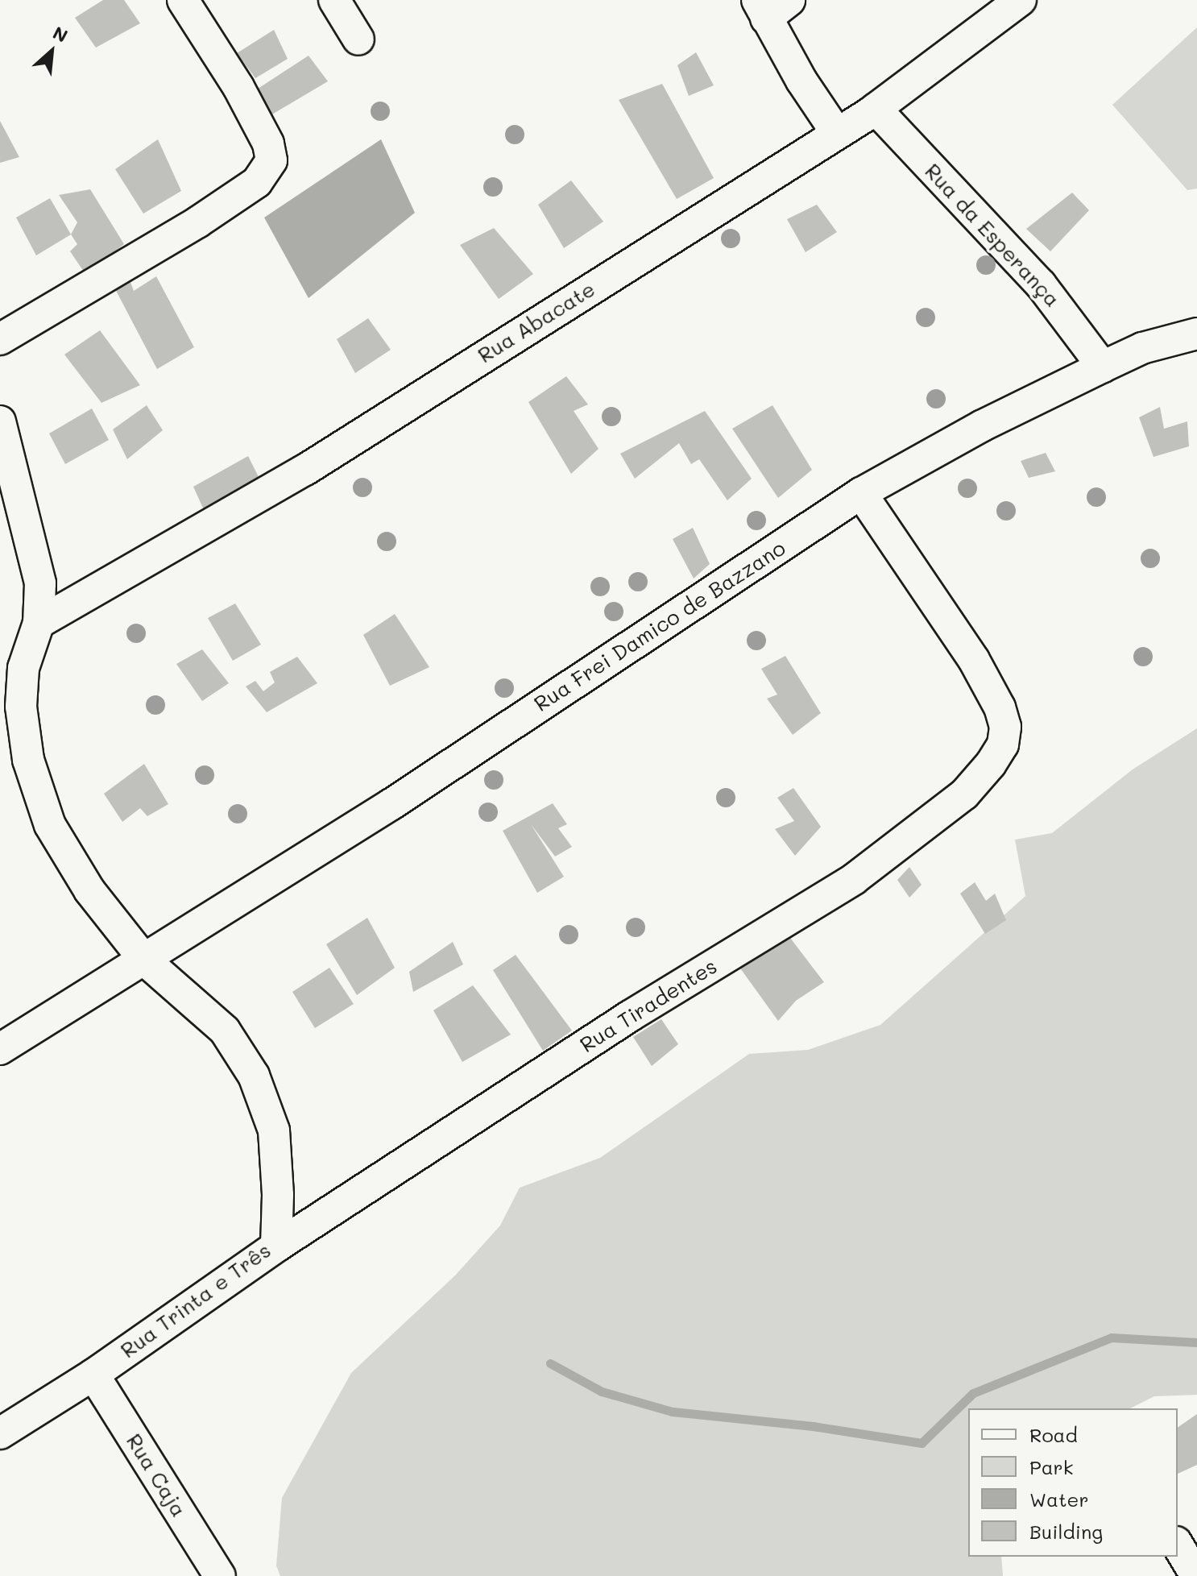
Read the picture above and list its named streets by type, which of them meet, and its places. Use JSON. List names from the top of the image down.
{
  "streets": {
    "street": [
      "Rua da Esperança",
      "Rua Abacate",
      "Rua Frei Damico de Bazzano",
      "Rua Tiradentes",
      "Rua Trinta e Três",
      "Rua Caja"
    ]
  },
  "crossings": [
    ["Rua da Esperança", "Rua Abacate"],
    ["Rua da Esperança", "Rua Frei Damico de Bazzano"],
    ["Rua Abacate", "Rua Trinta e Três"],
    ["Rua Frei Damico de Bazzano", "Rua Tiradentes"],
    ["Rua Frei Damico de Bazzano", "Rua Trinta e Três"],
    ["Rua Tiradentes", "Rua Trinta e Três"],
    ["Rua Trinta e Três", "Rua Caja"]
  ],
  "legend": [
    "Road",
    "Park",
    "Water",
    "Building"
  ],
  "north": "top right"
}
